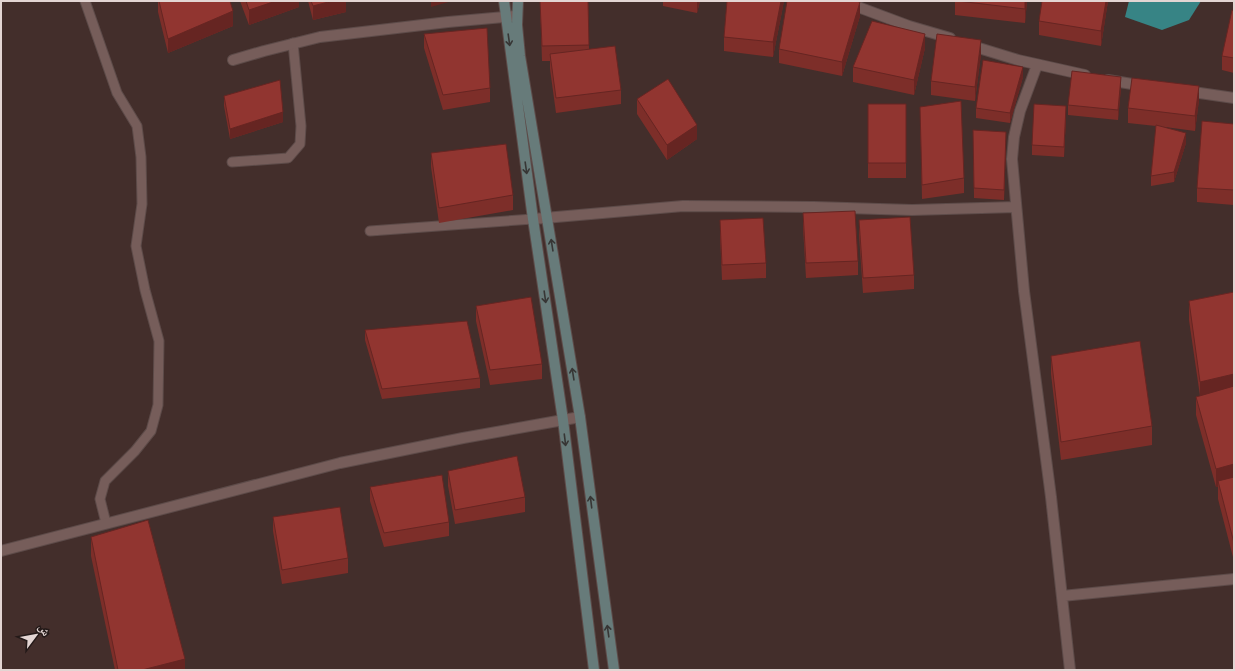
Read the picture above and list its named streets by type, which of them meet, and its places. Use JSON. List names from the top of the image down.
{
  "north": "top right"
}
